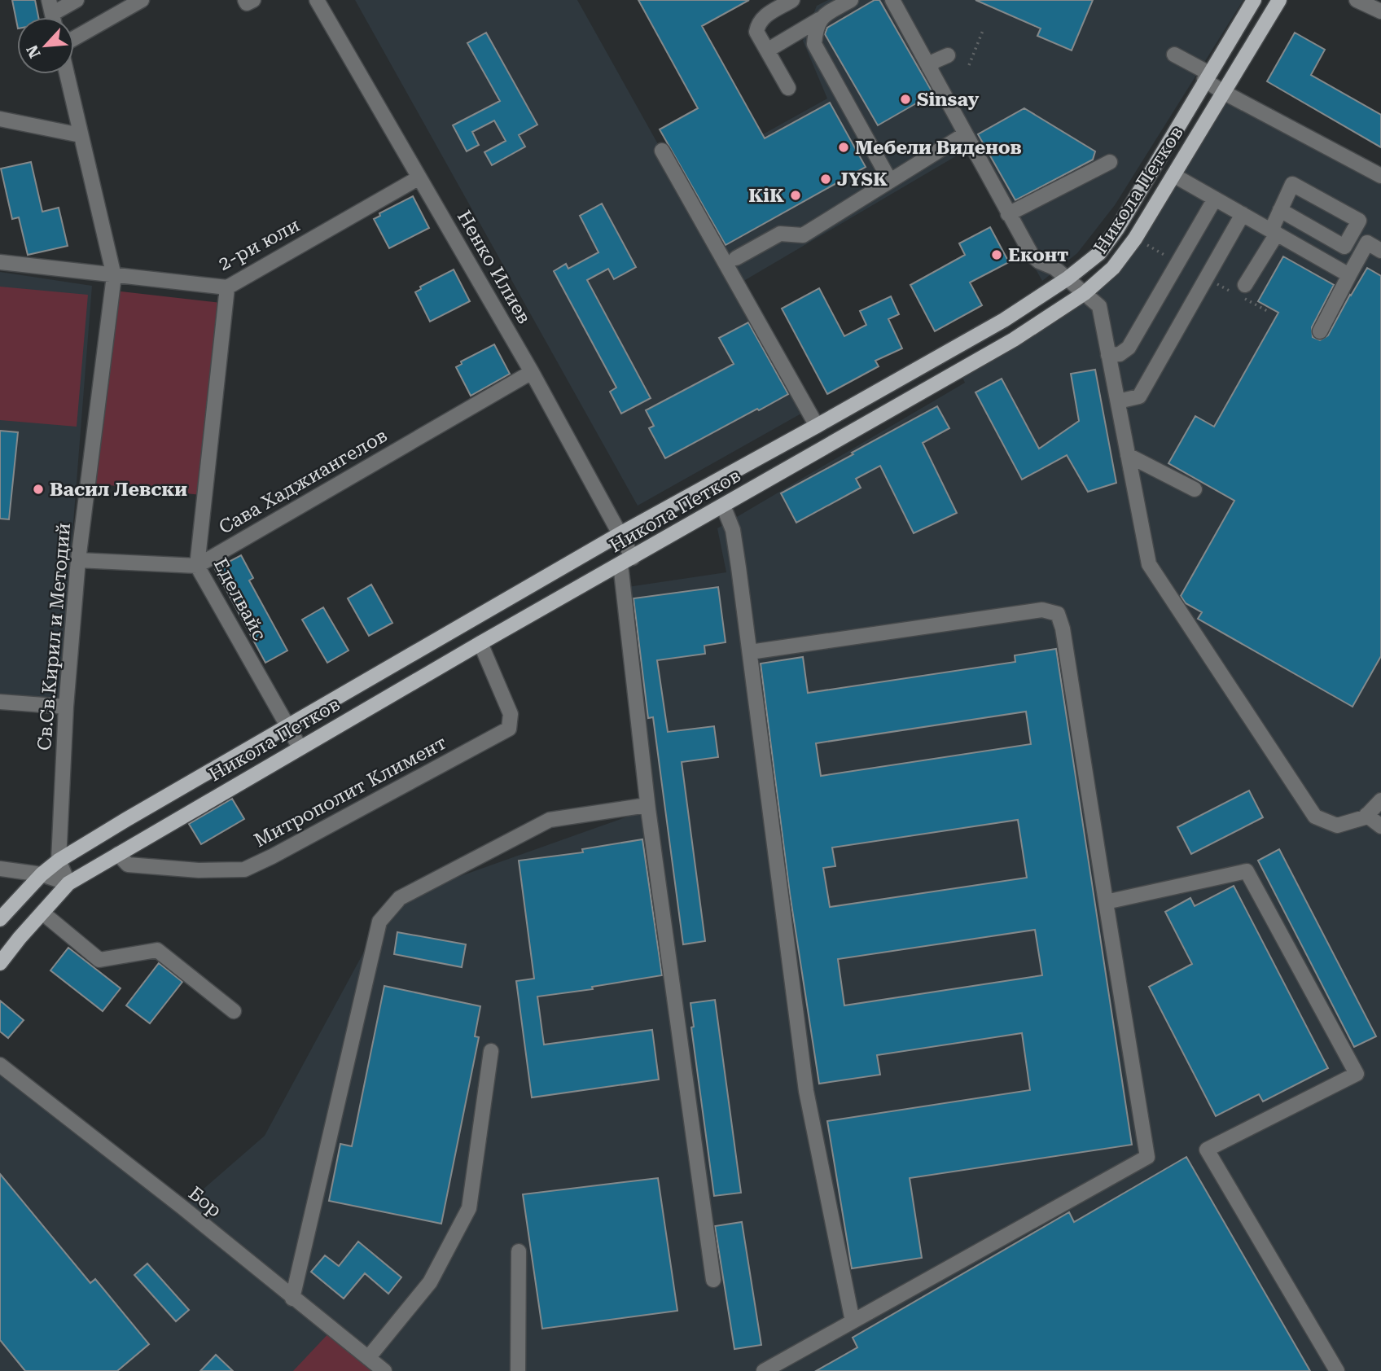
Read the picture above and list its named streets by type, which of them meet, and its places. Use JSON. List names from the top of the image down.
{
  "streets": {
    "main road": ["Никола Петков"],
    "street": [
      "2-ри юли",
      "Ненко Илиев",
      "Сава Хаджиангелов",
      "Еделвайс",
      "Св.Св.Кирил и Методий",
      "Митрополит Климент",
      "Бор"
    ]
  },
  "crossings": [
    ["Никола Петков", "Ненко Илиев"],
    ["Никола Петков", "Еделвайс"],
    ["Никола Петков", "Св.Св.Кирил и Методий"],
    ["Никола Петков", "Митрополит Климент"],
    ["2-ри юли", "Ненко Илиев"],
    ["2-ри юли", "Еделвайс"],
    ["2-ри юли", "Св.Св.Кирил и Методий"],
    ["Ненко Илиев", "Сава Хаджиангелов"],
    ["Сава Хаджиангелов", "Еделвайс"]
  ],
  "places": [
    "Sinsay",
    "Мебели Виденов",
    "JYSK",
    "KiK",
    "Еконт",
    "Васил Левски"
  ],
  "north": "bottom left"
}
